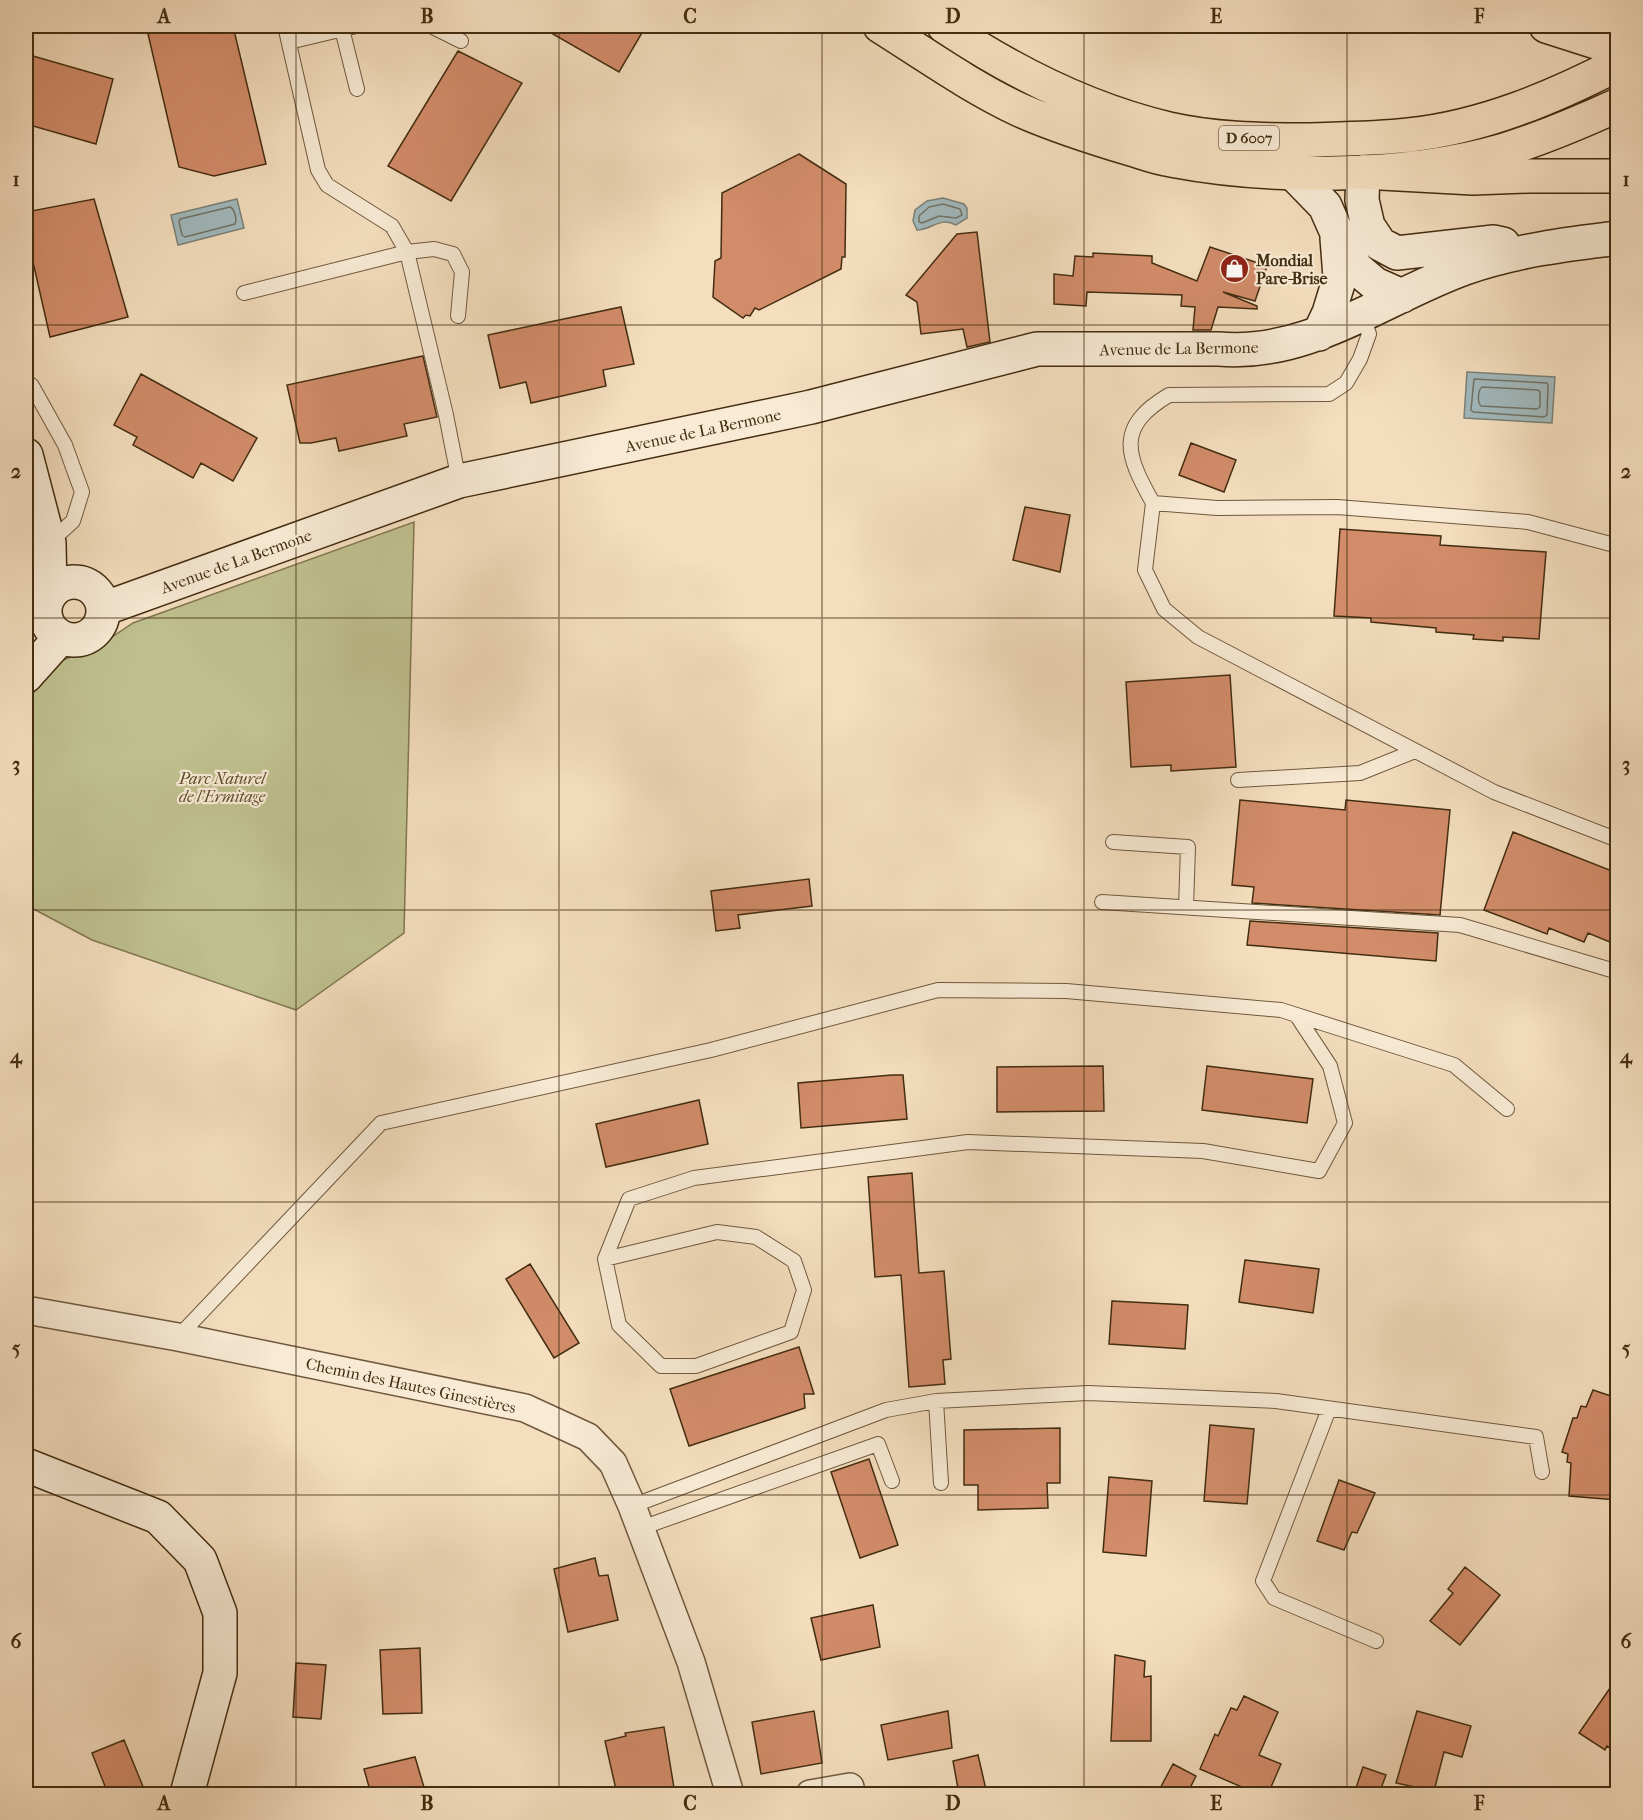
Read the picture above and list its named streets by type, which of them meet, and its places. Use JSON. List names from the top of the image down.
{
  "streets": {
    "main road": ["D 6007"],
    "street": ["Avenue de La Bermone", "Chemin des Hautes Ginestières"]
  },
  "parks": ["Parc Naturel de l'Ermitage"],
  "places": {
    "shop": ["Mondial Pare-Brise"]
  },
  "grid": {
    "columns": [
      "A",
      "B",
      "C",
      "D",
      "E",
      "F"
    ],
    "rows": [
      "1",
      "2",
      "3",
      "4",
      "5",
      "6"
    ]
  }
}
